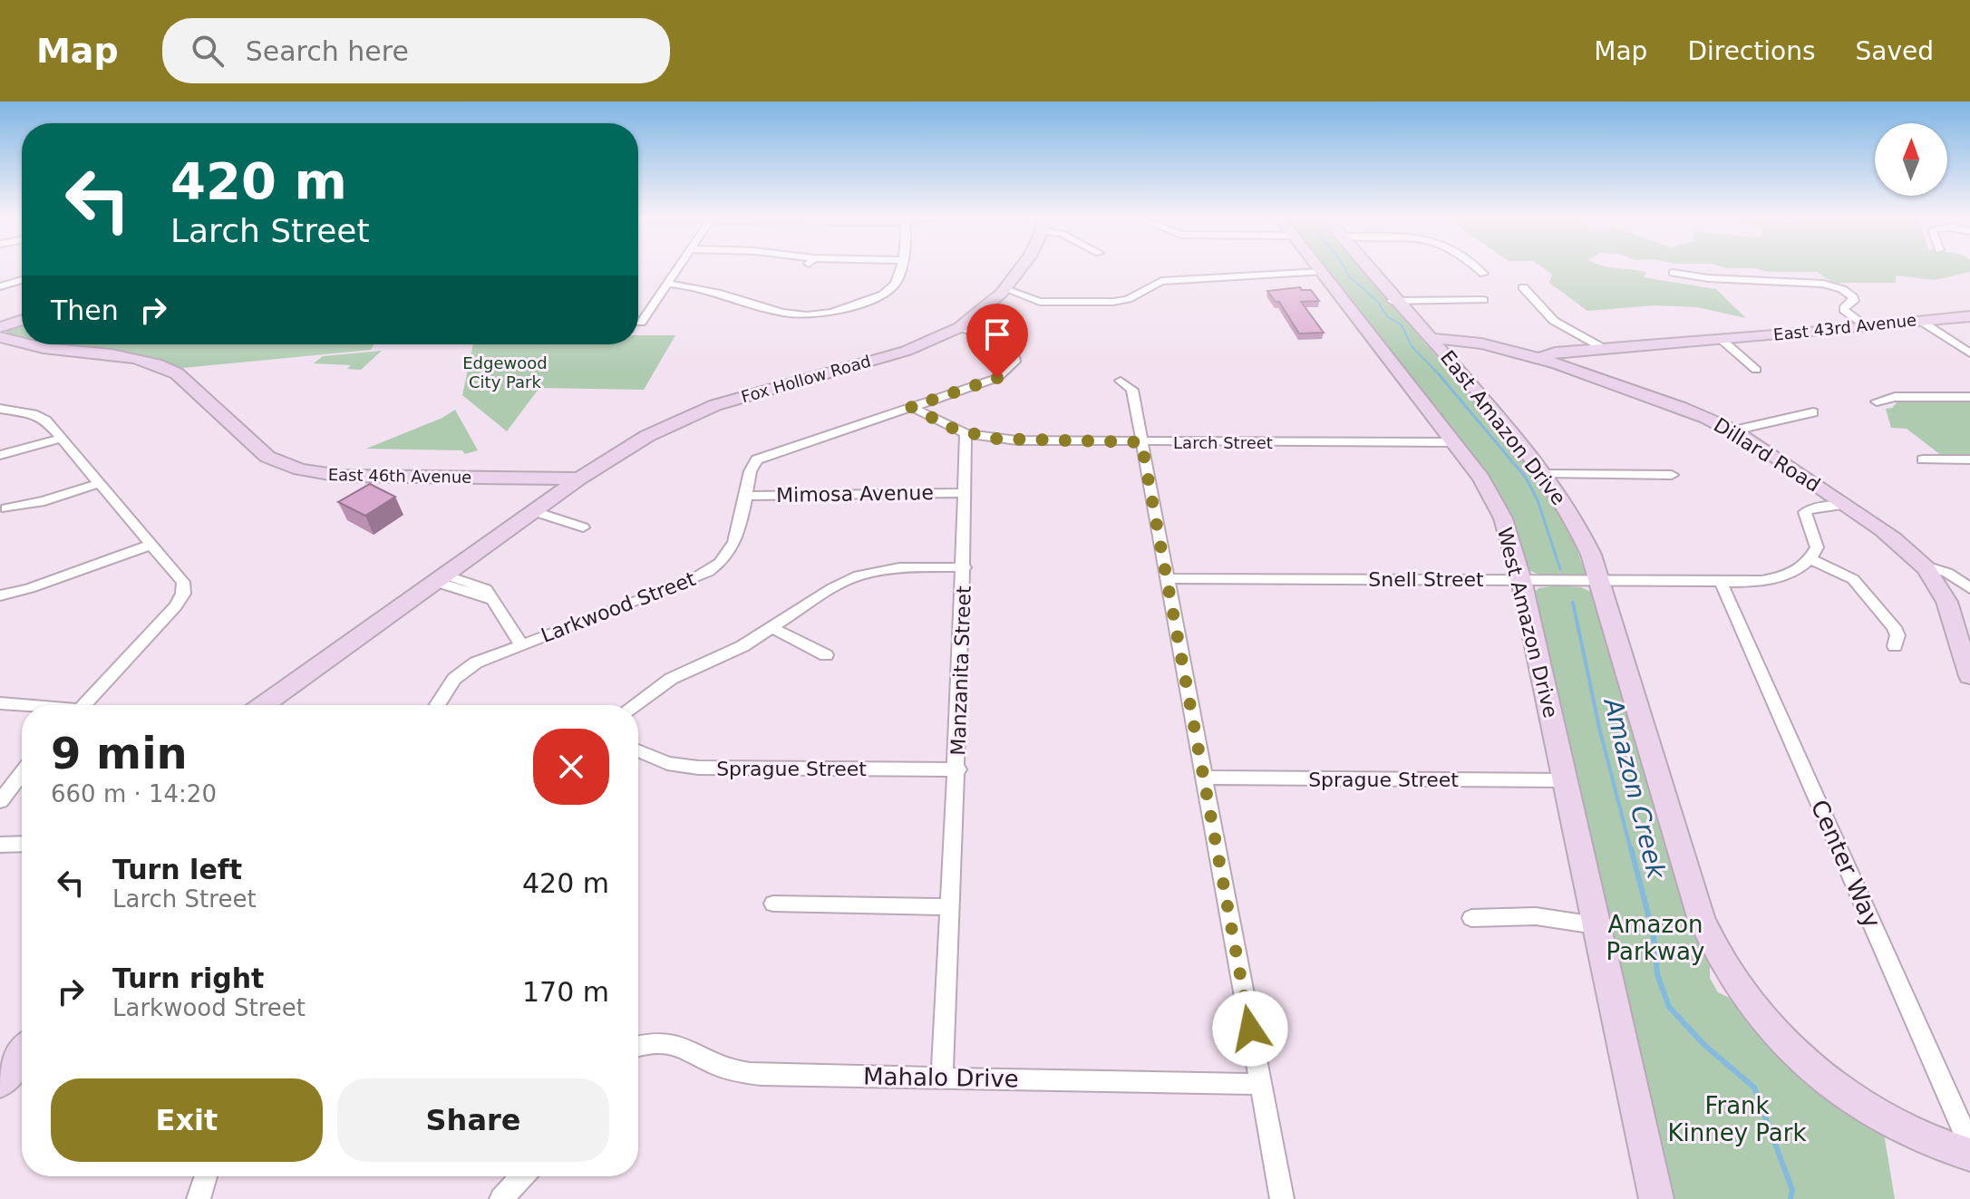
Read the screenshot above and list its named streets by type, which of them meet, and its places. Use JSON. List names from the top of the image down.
{
  "streets": {
    "street": [
      "East 43rd Avenue",
      "Fox Hollow Road",
      "East Amazon Drive",
      "Larch Street",
      "Dillard Road",
      "East 46th Avenue",
      "Mimosa Avenue",
      "Snell Street",
      "Larkwood Street",
      "West Amazon Drive",
      "Manzanita Street",
      "Sprague Street",
      "Center Way",
      "Mahalo Drive"
    ]
  },
  "crossings": [
    ["East 43rd Avenue", "Dillard Road"],
    ["Fox Hollow Road", "East 46th Avenue"],
    ["Fox Hollow Road", "Larkwood Street"],
    ["East Amazon Drive", "Dillard Road"],
    ["East Amazon Drive", "Snell Street"],
    ["Larch Street", "Larkwood Street"],
    ["Larch Street", "West Amazon Drive"],
    ["Larch Street", "Manzanita Street"],
    ["Mimosa Avenue", "Larkwood Street"],
    ["Mimosa Avenue", "Manzanita Street"],
    ["Snell Street", "West Amazon Drive"],
    ["Snell Street", "Center Way"],
    ["West Amazon Drive", "Sprague Street"],
    ["Manzanita Street", "Sprague Street"],
    ["Manzanita Street", "Mahalo Drive"]
  ],
  "water": ["Amazon Creek"],
  "parks": ["Edgewood City Park", "Amazon Parkway", "Frank Kinney Park"],
  "north": "top",
  "page": {
    "header": "Map",
    "search": "Search here",
    "nav": ["Map", "Directions", "Saved"],
    "turn": ["420 m", "Larch Street"],
    "then": "Then",
    "heading": ["9 min", "660 m · 14:20"],
    "list": [
      {
        "name": "Turn left",
        "note": "Larch Street",
        "value": "420 m"
      },
      {
        "name": "Turn right",
        "note": "Larkwood Street",
        "value": "170 m"
      }
    ],
    "buttons": ["Exit", "Share"]
  }
}
